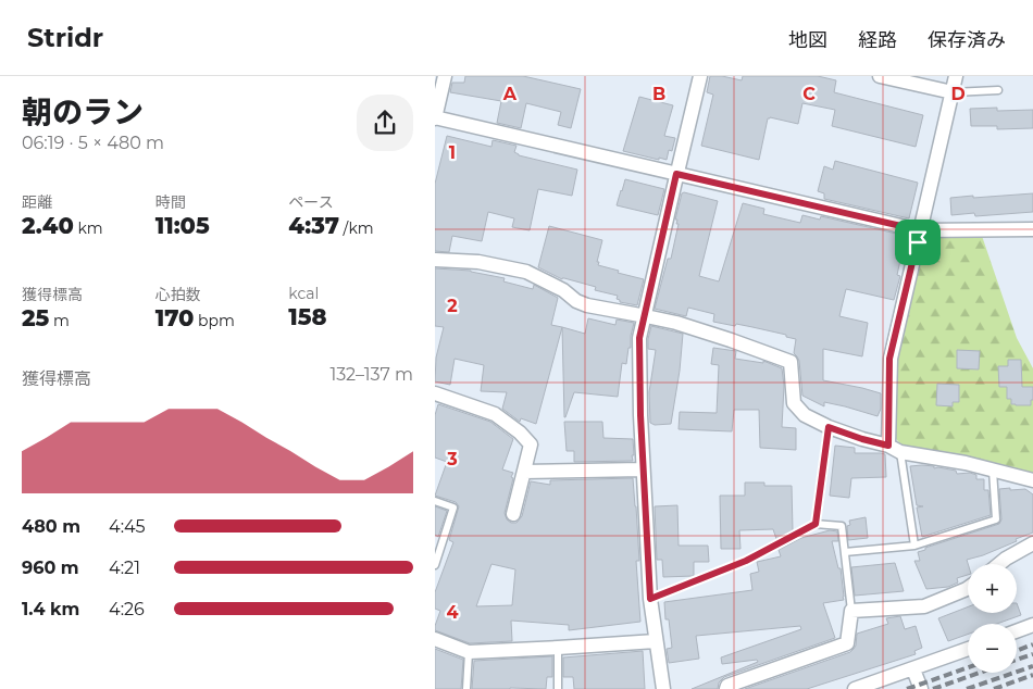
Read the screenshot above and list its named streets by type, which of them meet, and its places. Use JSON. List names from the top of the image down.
{
  "page": {
    "header": "Stridr",
    "nav": ["地図", "経路", "保存済み"],
    "heading": ["朝のラン", "06:19 · 5 × 480 m"],
    "stats": [
      ["距離", "2.40 km"],
      ["時間", "11:05"],
      ["ペース", "4:37 /km"],
      ["獲得標高", "25 m"],
      ["心拍数", "170 bpm"],
      ["kcal", "158"]
    ],
    "chart": ["獲得標高", "132–137 m"],
    "list": [
      {
        "name": "480 m",
        "note": "4:45"
      },
      {
        "name": "960 m",
        "note": "4:21"
      },
      {
        "name": "1.4 km",
        "note": "4:26"
      }
    ],
    "map_buttons": ["+", "−"]
  },
  "grid": {
    "columns": [
      "A",
      "B",
      "C",
      "D"
    ],
    "rows": [
      "1",
      "2",
      "3",
      "4"
    ]
  }
}
